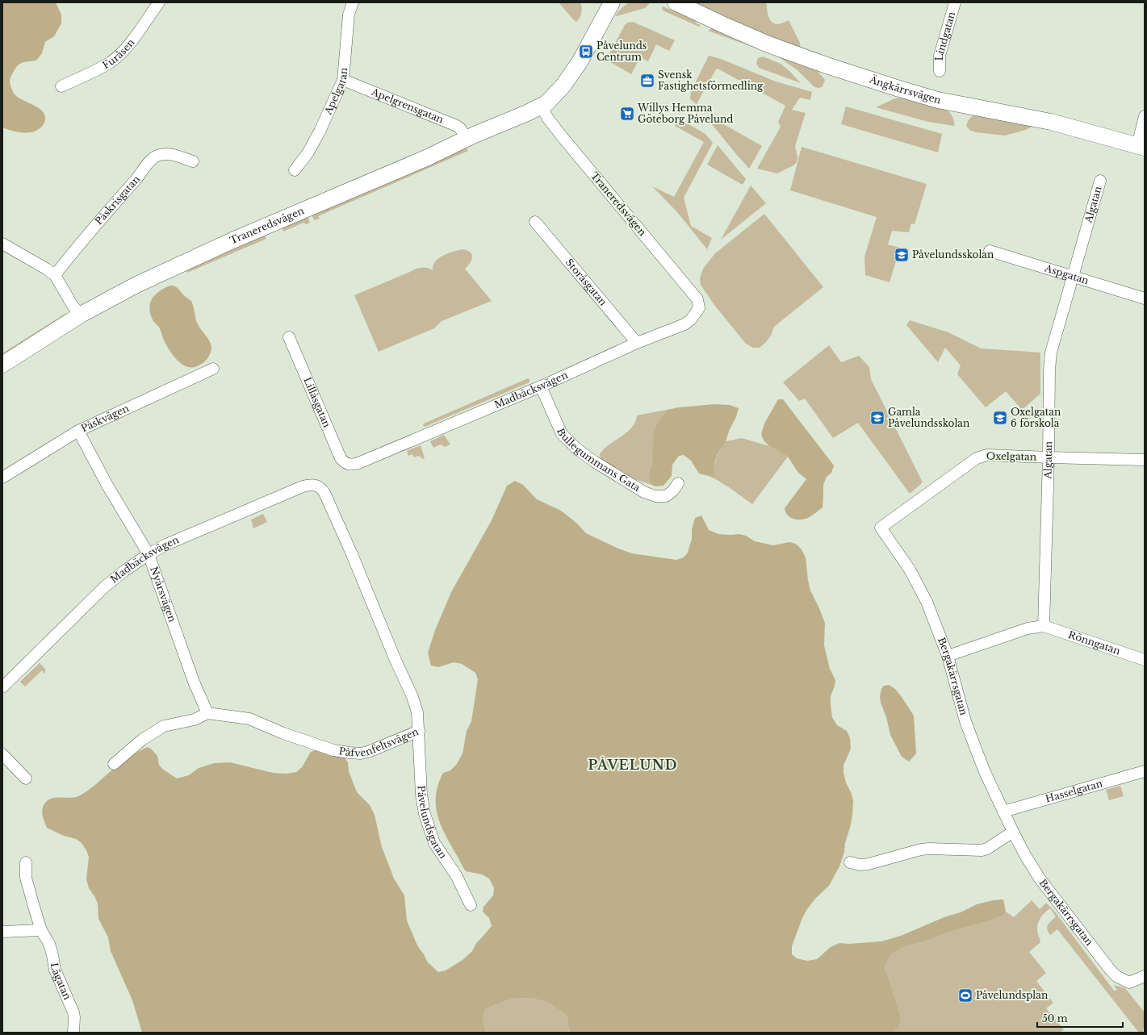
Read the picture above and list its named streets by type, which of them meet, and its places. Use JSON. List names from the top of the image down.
{
  "streets": {
    "street": [
      "Lindgatan",
      "Furåsen",
      "Ängkärrsvägen",
      "Apelgatan",
      "Apelgrensgatan",
      "Påskrisgatan",
      "Traneredsvägen",
      "Algatan",
      "Aspgatan",
      "Storåsgatan",
      "Madbäcksvägen",
      "Lillåsgatan",
      "Påskvägen",
      "Oxelgatan",
      "Bullegummans Gata",
      "Nyårsvägen",
      "Rönngatan",
      "Bergakärrsgatan",
      "Påfvenfeltsvägen",
      "Hasselgatan",
      "Påvelundsgatan",
      "Lägatan"
    ]
  },
  "crossings": [
    ["Apelgatan", "Apelgrensgatan"],
    ["Apelgrensgatan", "Traneredsvägen"],
    ["Traneredsvägen", "Madbäcksvägen"],
    ["Algatan", "Aspgatan"],
    ["Algatan", "Oxelgatan"],
    ["Algatan", "Rönngatan"],
    ["Storåsgatan", "Madbäcksvägen"],
    ["Madbäcksvägen", "Lillåsgatan"],
    ["Madbäcksvägen", "Bullegummans Gata"],
    ["Madbäcksvägen", "Nyårsvägen"],
    ["Madbäcksvägen", "Påfvenfeltsvägen"],
    ["Påskvägen", "Nyårsvägen"],
    ["Oxelgatan", "Bergakärrsgatan"],
    ["Nyårsvägen", "Påfvenfeltsvägen"],
    ["Bergakärrsgatan", "Hasselgatan"],
    ["Påfvenfeltsvägen", "Påvelundsgatan"]
  ],
  "districts": ["PÅVELUND"],
  "places": {
    "bus stop": ["Påvelunds Centrum"],
    "office": ["Svensk Fastighetsförmedling"],
    "supermarket": ["Willys Hemma Göteborg Påvelund"],
    "school or university": ["Påvelundsskolan", "Gamla Påvelundsskolan", "Oxelgatan 6 förskola"],
    "sports": ["Påvelundsplan"]
  },
  "scale_bar": "50 m"
}
